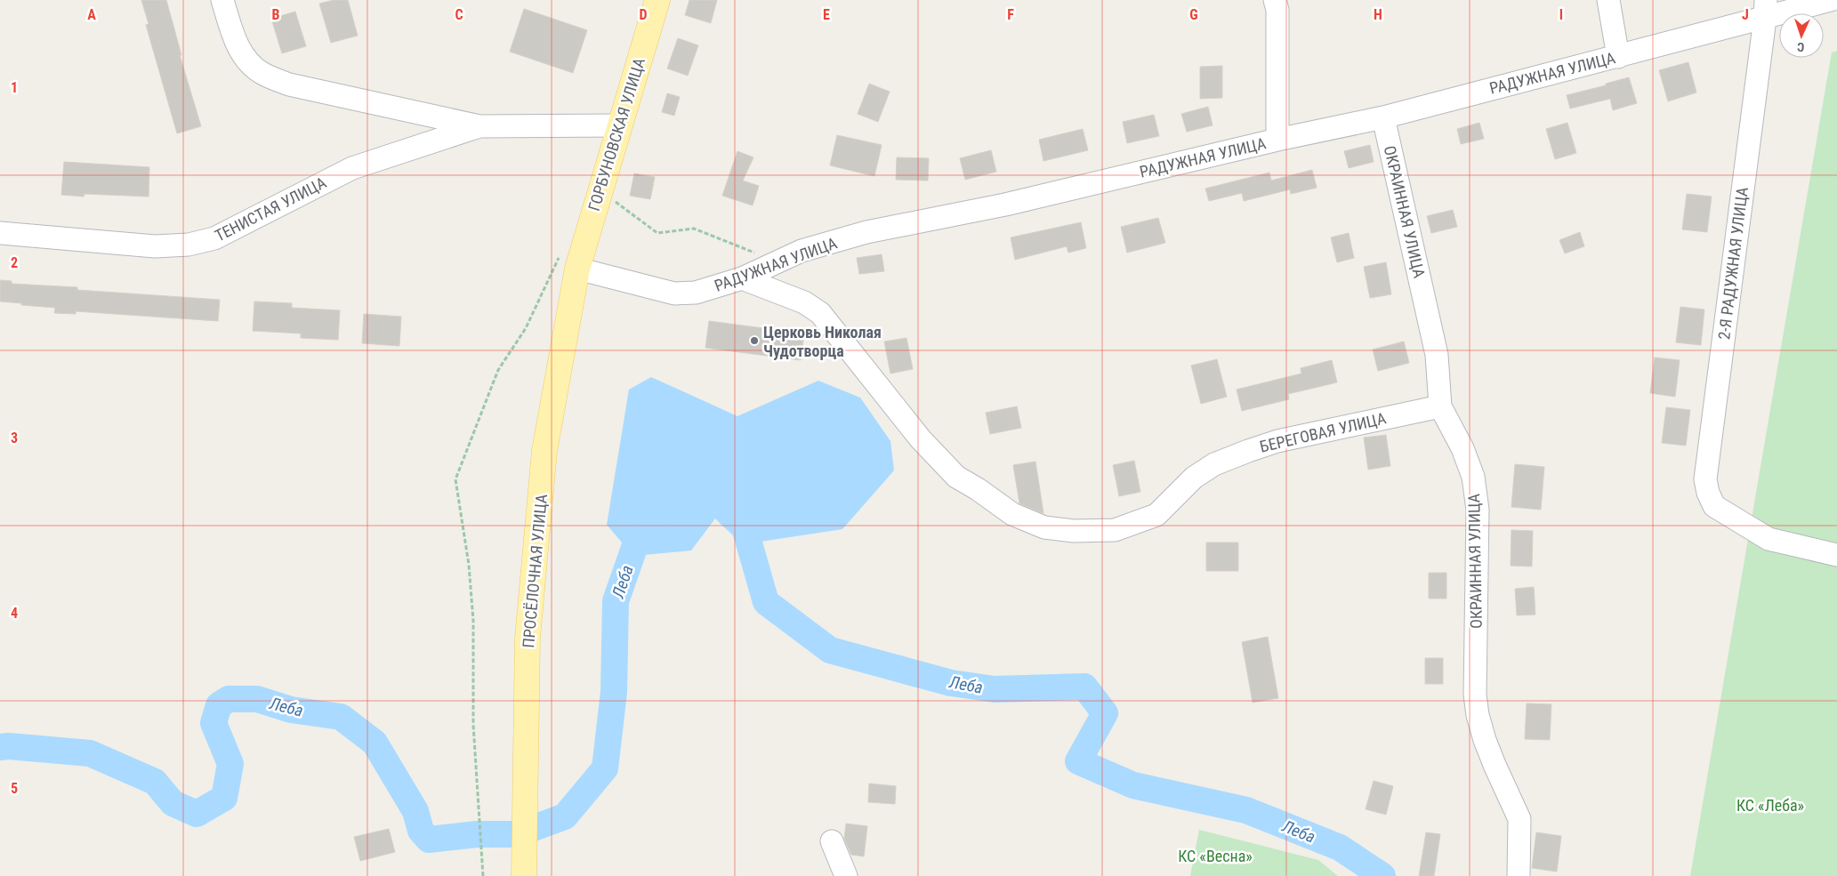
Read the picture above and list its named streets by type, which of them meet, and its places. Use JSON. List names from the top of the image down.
{
  "streets": {
    "main road": ["ГОРБУНОВСКАЯ УЛИЦА", "ПРОСЁЛОЧНАЯ УЛИЦА"],
    "street": [
      "РАДУЖНАЯ УЛИЦА",
      "ТЕНИСТАЯ УЛИЦА",
      "ОКРАИННАЯ УЛИЦА",
      "2-Я РАДУЖНАЯ УЛИЦА",
      "БЕРЕГОВАЯ УЛИЦА"
    ]
  },
  "crossings": [
    ["РАДУЖНАЯ УЛИЦА", "ГОРБУНОВСКАЯ УЛИЦА"],
    ["РАДУЖНАЯ УЛИЦА", "ОКРАИННАЯ УЛИЦА"],
    ["РАДУЖНАЯ УЛИЦА", "2-Я РАДУЖНАЯ УЛИЦА"],
    ["РАДУЖНАЯ УЛИЦА", "БЕРЕГОВАЯ УЛИЦА"],
    ["РАДУЖНАЯ УЛИЦА", "ПРОСЁЛОЧНАЯ УЛИЦА"],
    ["ГОРБУНОВСКАЯ УЛИЦА", "ПРОСЁЛОЧНАЯ УЛИЦА"],
    ["ОКРАИННАЯ УЛИЦА", "БЕРЕГОВАЯ УЛИЦА"]
  ],
  "water": ["Леба"],
  "parks": ["КС «Леба»", "КС «Весна»"],
  "places": ["Церковь Николая Чудотворца"],
  "north": "bottom",
  "grid": {
    "columns": [
      "A",
      "B",
      "C",
      "D",
      "E",
      "F",
      "G",
      "H",
      "I",
      "J"
    ],
    "rows": [
      "1",
      "2",
      "3",
      "4",
      "5"
    ]
  }
}
